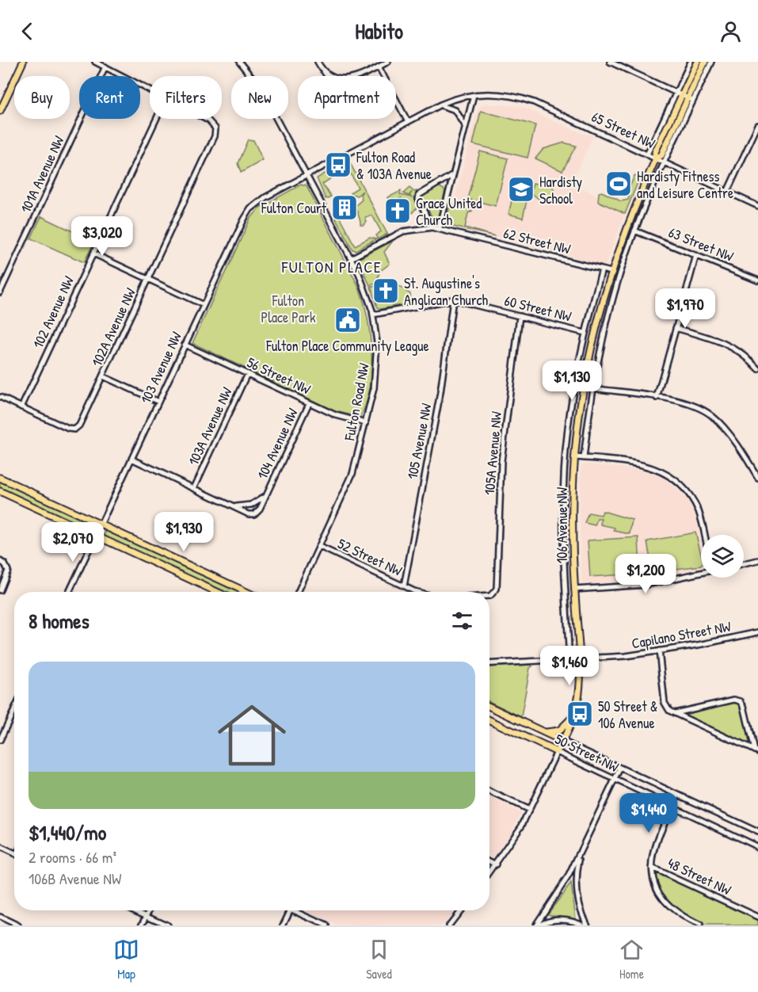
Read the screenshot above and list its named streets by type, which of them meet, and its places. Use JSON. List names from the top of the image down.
{
  "streets": {
    "main road": ["106 Avenue NW", "50 Street NW"],
    "street": [
      "65 Street NW",
      "101A Avenue NW",
      "62 Street NW",
      "63 Street NW",
      "60 Street NW",
      "102 Avenue NW",
      "102A Avenue NW",
      "103 Avenue NW",
      "56 Street NW",
      "Fulton Road NW",
      "103A Avenue NW",
      "105 Avenue NW",
      "104 Avenue NW",
      "105A Avenue NW",
      "52 Street NW",
      "Capilano Street NW",
      "48 Street NW"
    ]
  },
  "crossings": [
    ["65 Street NW", "106 Avenue NW"],
    ["62 Street NW", "Fulton Road NW"],
    ["62 Street NW", "106 Avenue NW"],
    ["60 Street NW", "Fulton Road NW"],
    ["60 Street NW", "105 Avenue NW"],
    ["60 Street NW", "105A Avenue NW"],
    ["60 Street NW", "106 Avenue NW"],
    ["102 Avenue NW", "102A Avenue NW"],
    ["103 Avenue NW", "56 Street NW"],
    ["103 Avenue NW", "Fulton Road NW"],
    ["56 Street NW", "Fulton Road NW"],
    ["56 Street NW", "103A Avenue NW"],
    ["56 Street NW", "104 Avenue NW"],
    ["Fulton Road NW", "52 Street NW"],
    ["105 Avenue NW", "52 Street NW"],
    ["106 Avenue NW", "Capilano Street NW"],
    ["106 Avenue NW", "50 Street NW"]
  ],
  "districts": ["FULTON PLACE"],
  "parks": ["Fulton Place Park"],
  "places": {
    "bus stop": ["Fulton Road & 103A Avenue", "50 Street & 106 Avenue"],
    "sports": ["Hardisty Fitness and Leisure Centre"],
    "school or university": ["Hardisty School"],
    "building": ["Fulton Court"],
    "church": ["Grace United Church", "St. Augustine's Anglican Church"],
    "public building": ["Fulton Place Community League"]
  },
  "page": {
    "header": "Habito",
    "chip": [
      "Buy",
      "Rent",
      "Filters",
      "New",
      "Apartment"
    ],
    "price": [
      "$3,020",
      "$1,970",
      "$1,130",
      "$1,930",
      "$2,070",
      "$1,200",
      "$1,460",
      "$1,440"
    ],
    "heading": "8 homes",
    "list": [
      {
        "name": "$1,440/mo",
        "note": "2 rooms · 66 m² · 106B Avenue NW"
      }
    ],
    "tabs": ["Map", "Saved", "Home"]
  }
}
